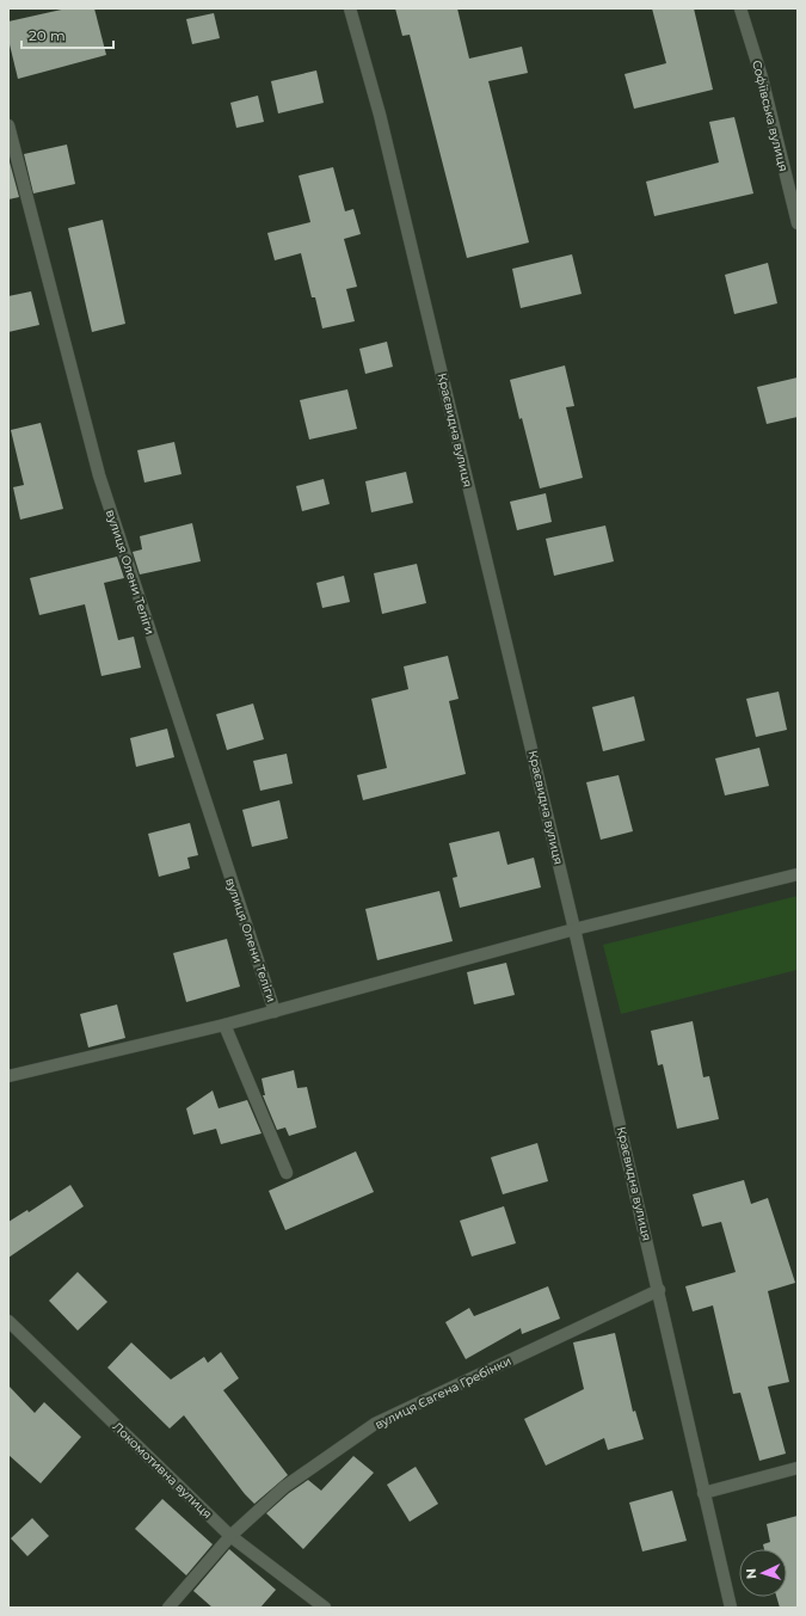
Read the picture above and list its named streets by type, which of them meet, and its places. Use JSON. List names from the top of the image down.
{
  "streets": {
    "street": [
      "Софіївська вулиця",
      "Краєвидна вулиця",
      "вулиця Олени Теліги",
      "вулиця Євгена Гребінки",
      "Локомотивна вулиця"
    ]
  },
  "crossings": [
    ["Краєвидна вулиця", "вулиця Євгена Гребінки"],
    ["вулиця Євгена Гребінки", "Локомотивна вулиця"]
  ],
  "scale_bar": "20 m",
  "north": "left"
}
